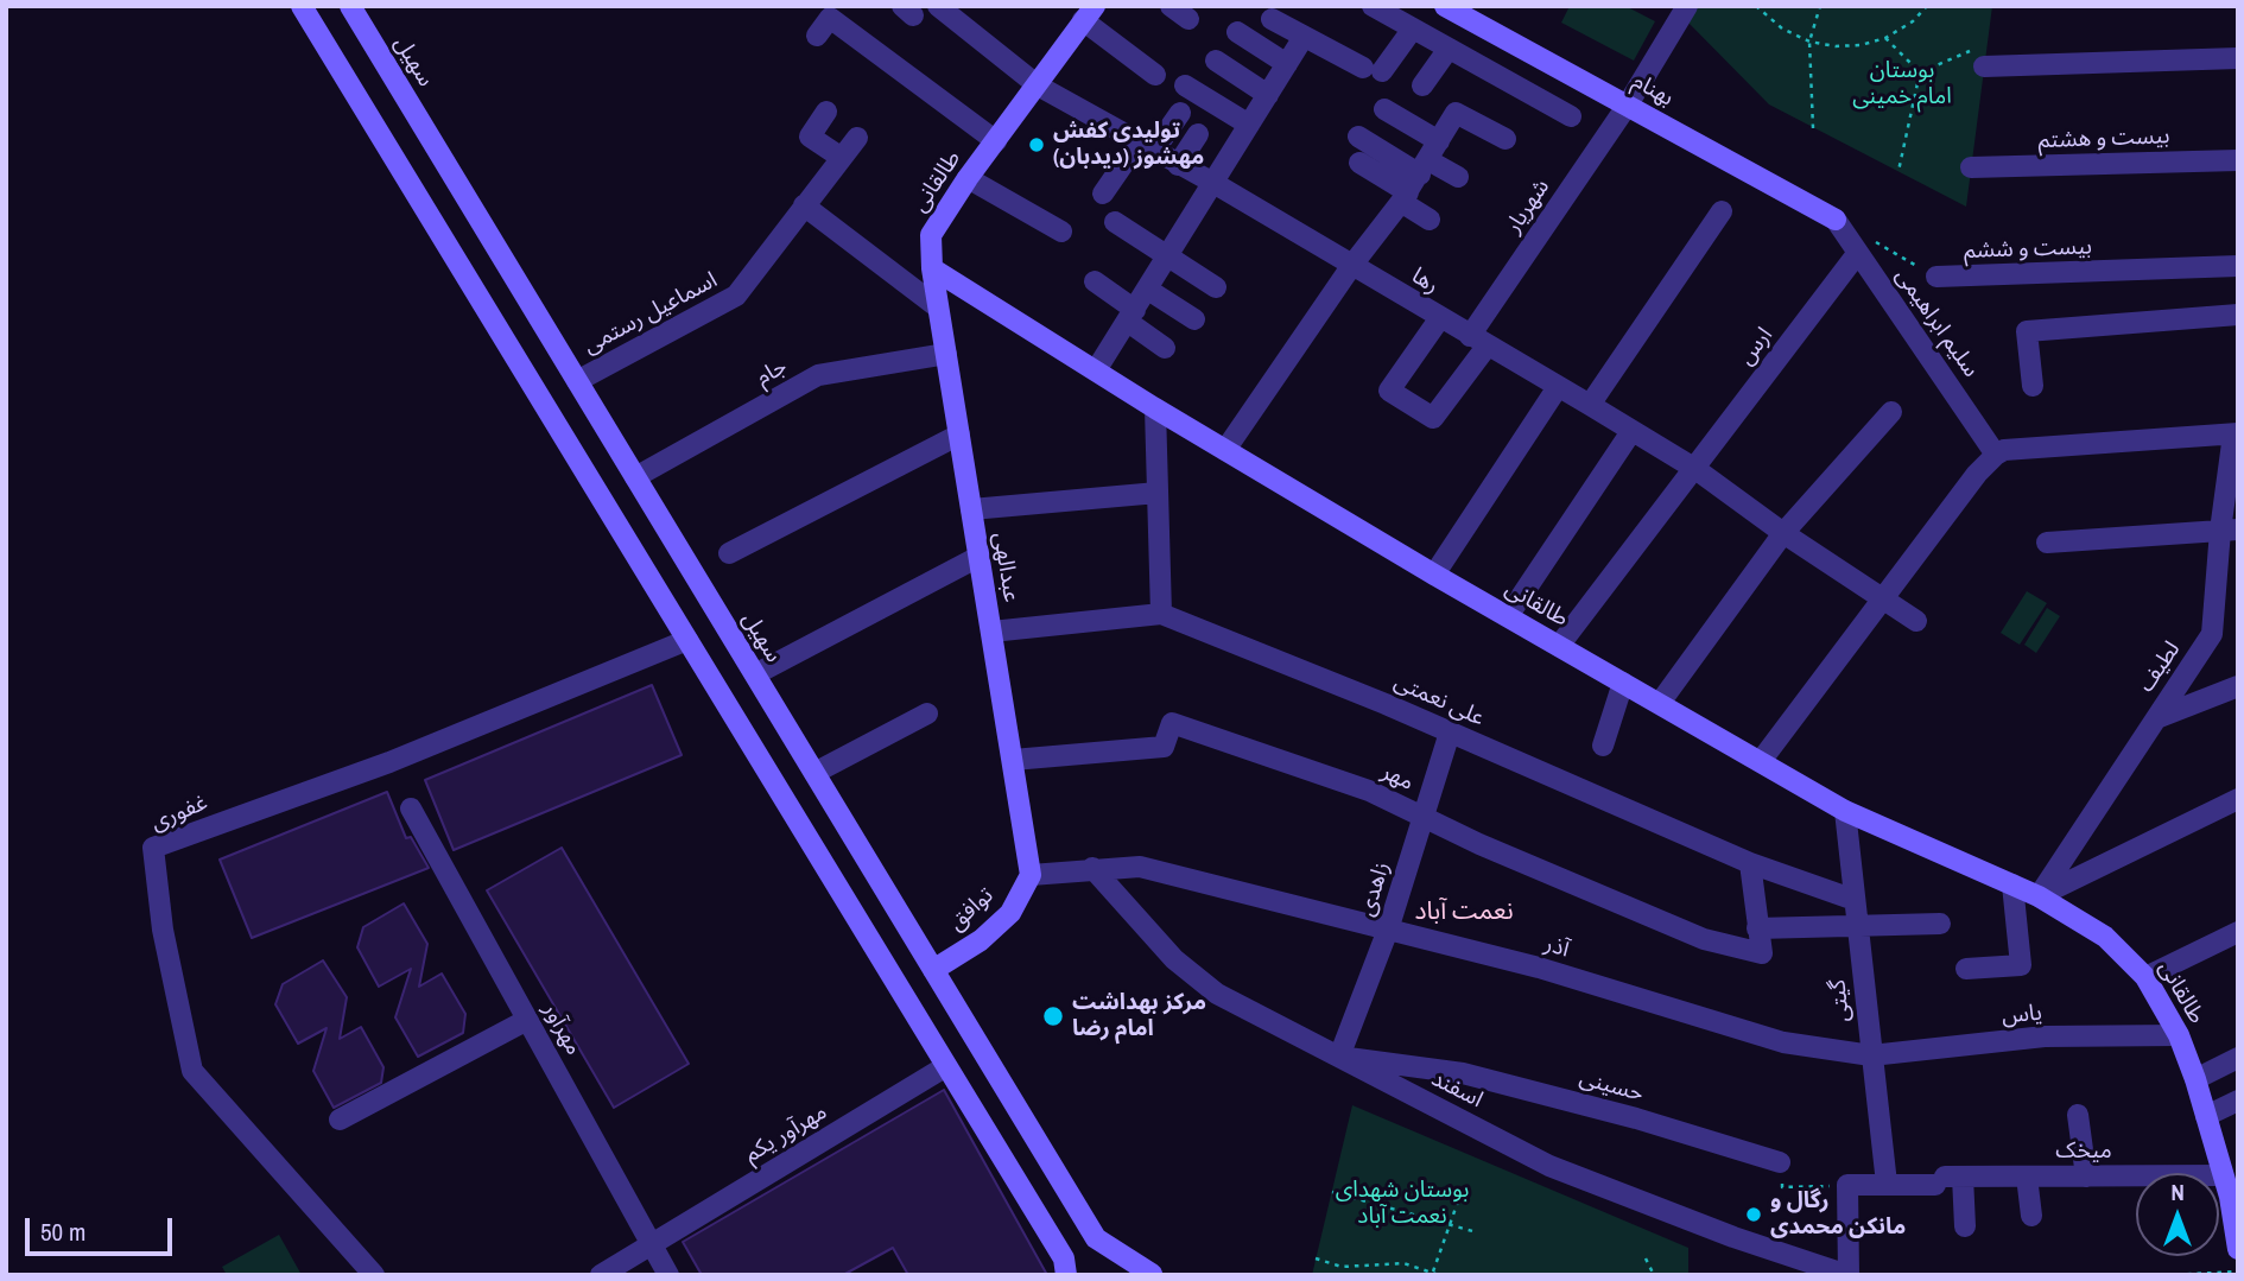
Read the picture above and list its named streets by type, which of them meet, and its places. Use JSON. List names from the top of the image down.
{
  "streets": {
    "street": [
      "سهیل",
      "بهنام",
      "بیست و هشتم",
      "طالقانی",
      "شهریار",
      "بیست و ششم",
      "رها",
      "اسماعیل رستمی",
      "سلیم ابراهیمی",
      "ارس",
      "جام",
      "عبدالهی",
      "لطیف",
      "علی نعمتی",
      "مهر",
      "غفوری",
      "زاهدی",
      "توافق",
      "آذر",
      "گیتی",
      "یاس",
      "مهرآور",
      "حسینی",
      "اسفند",
      "مهرآور یکم",
      "میخک"
    ]
  },
  "crossings": [
    ["سهیل", "اسماعیل رستمی"],
    ["سهیل", "جام"],
    ["سهیل", "توافق"],
    ["بهنام", "شهریار"],
    ["بهنام", "سلیم ابراهیمی"],
    ["طالقانی", "رها"],
    ["طالقانی", "ارس"],
    ["طالقانی", "عبدالهی"],
    ["طالقانی", "لطیف"],
    ["طالقانی", "گیتی"],
    ["طالقانی", "یاس"],
    ["طالقانی", "میخک"],
    ["شهریار", "رها"],
    ["بیست و ششم", "سلیم ابراهیمی"],
    ["بیست و ششم", "ارس"],
    ["رها", "ارس"],
    ["سلیم ابراهیمی", "ارس"],
    ["جام", "عبدالهی"],
    ["عبدالهی", "علی نعمتی"],
    ["عبدالهی", "مهر"],
    ["عبدالهی", "توافق"],
    ["عبدالهی", "آذر"],
    ["علی نعمتی", "زاهدی"],
    ["علی نعمتی", "گیتی"],
    ["مهر", "زاهدی"],
    ["زاهدی", "آذر"],
    ["زاهدی", "حسینی"],
    ["زاهدی", "اسفند"],
    ["توافق", "آذر"],
    ["آذر", "گیتی"],
    ["آذر", "یاس"],
    ["آذر", "اسفند"],
    ["گیتی", "یاس"],
    ["گیتی", "میخک"],
    ["مهرآور", "مهرآور یکم"],
    ["حسینی", "اسفند"]
  ],
  "districts": ["نعمت آباد"],
  "parks": ["بوستان امام خمینی", "بوستان شهدای نعمت آباد"],
  "places": ["تولیدی کفش مهشوز (دیدبان)", "مرکز بهداشت امام رضا", "رگال و مانکن محمدی"],
  "scale_bar": "50 m",
  "north": "top"
}
